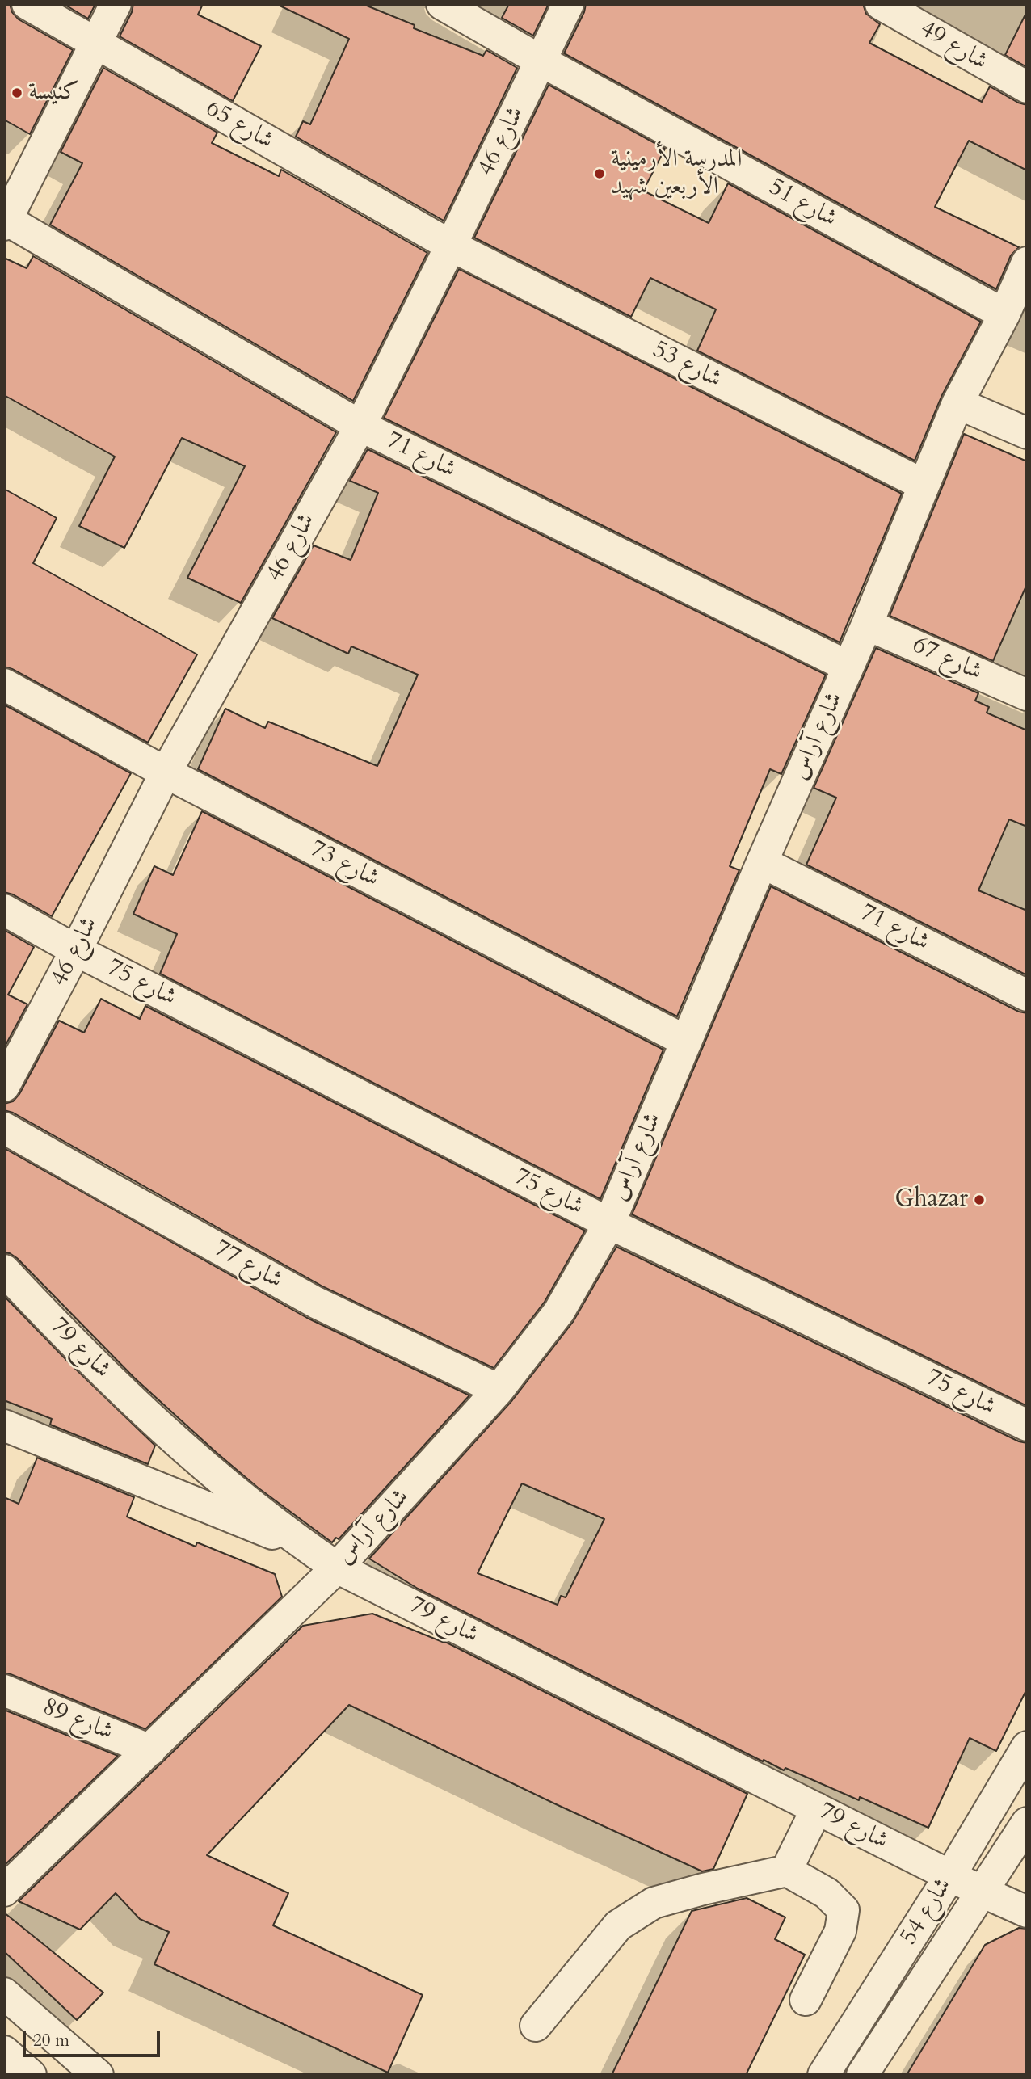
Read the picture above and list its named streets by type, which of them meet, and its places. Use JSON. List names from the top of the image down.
{
  "streets": {
    "street": [
      "شارع 49",
      "شارع 65",
      "شارع 46",
      "شارع 51",
      "شارع 53",
      "شارع 71",
      "شارع 67",
      "شارع آراس",
      "شارع 73",
      "شارع 75",
      "شارع 77",
      "شارع 79",
      "شارع 89",
      "شارع 54"
    ]
  },
  "crossings": [
    ["شارع 65", "شارع 46"],
    ["شارع 65", "شارع 53"],
    ["شارع 46", "شارع 51"],
    ["شارع 46", "شارع 53"],
    ["شارع 46", "شارع 71"],
    ["شارع 46", "شارع 73"],
    ["شارع 46", "شارع 75"],
    ["شارع 51", "شارع آراس"],
    ["شارع 53", "شارع آراس"],
    ["شارع 71", "شارع آراس"],
    ["شارع 67", "شارع آراس"],
    ["شارع آراس", "شارع 73"],
    ["شارع آراس", "شارع 75"],
    ["شارع آراس", "شارع 77"],
    ["شارع آراس", "شارع 79"],
    ["شارع آراس", "شارع 89"],
    ["شارع 79", "شارع 54"]
  ],
  "places": ["كنيسة", "المدرسة الأرمينية الأربعين شهيد", "Ghazar"],
  "scale_bar": "20 m"
}
